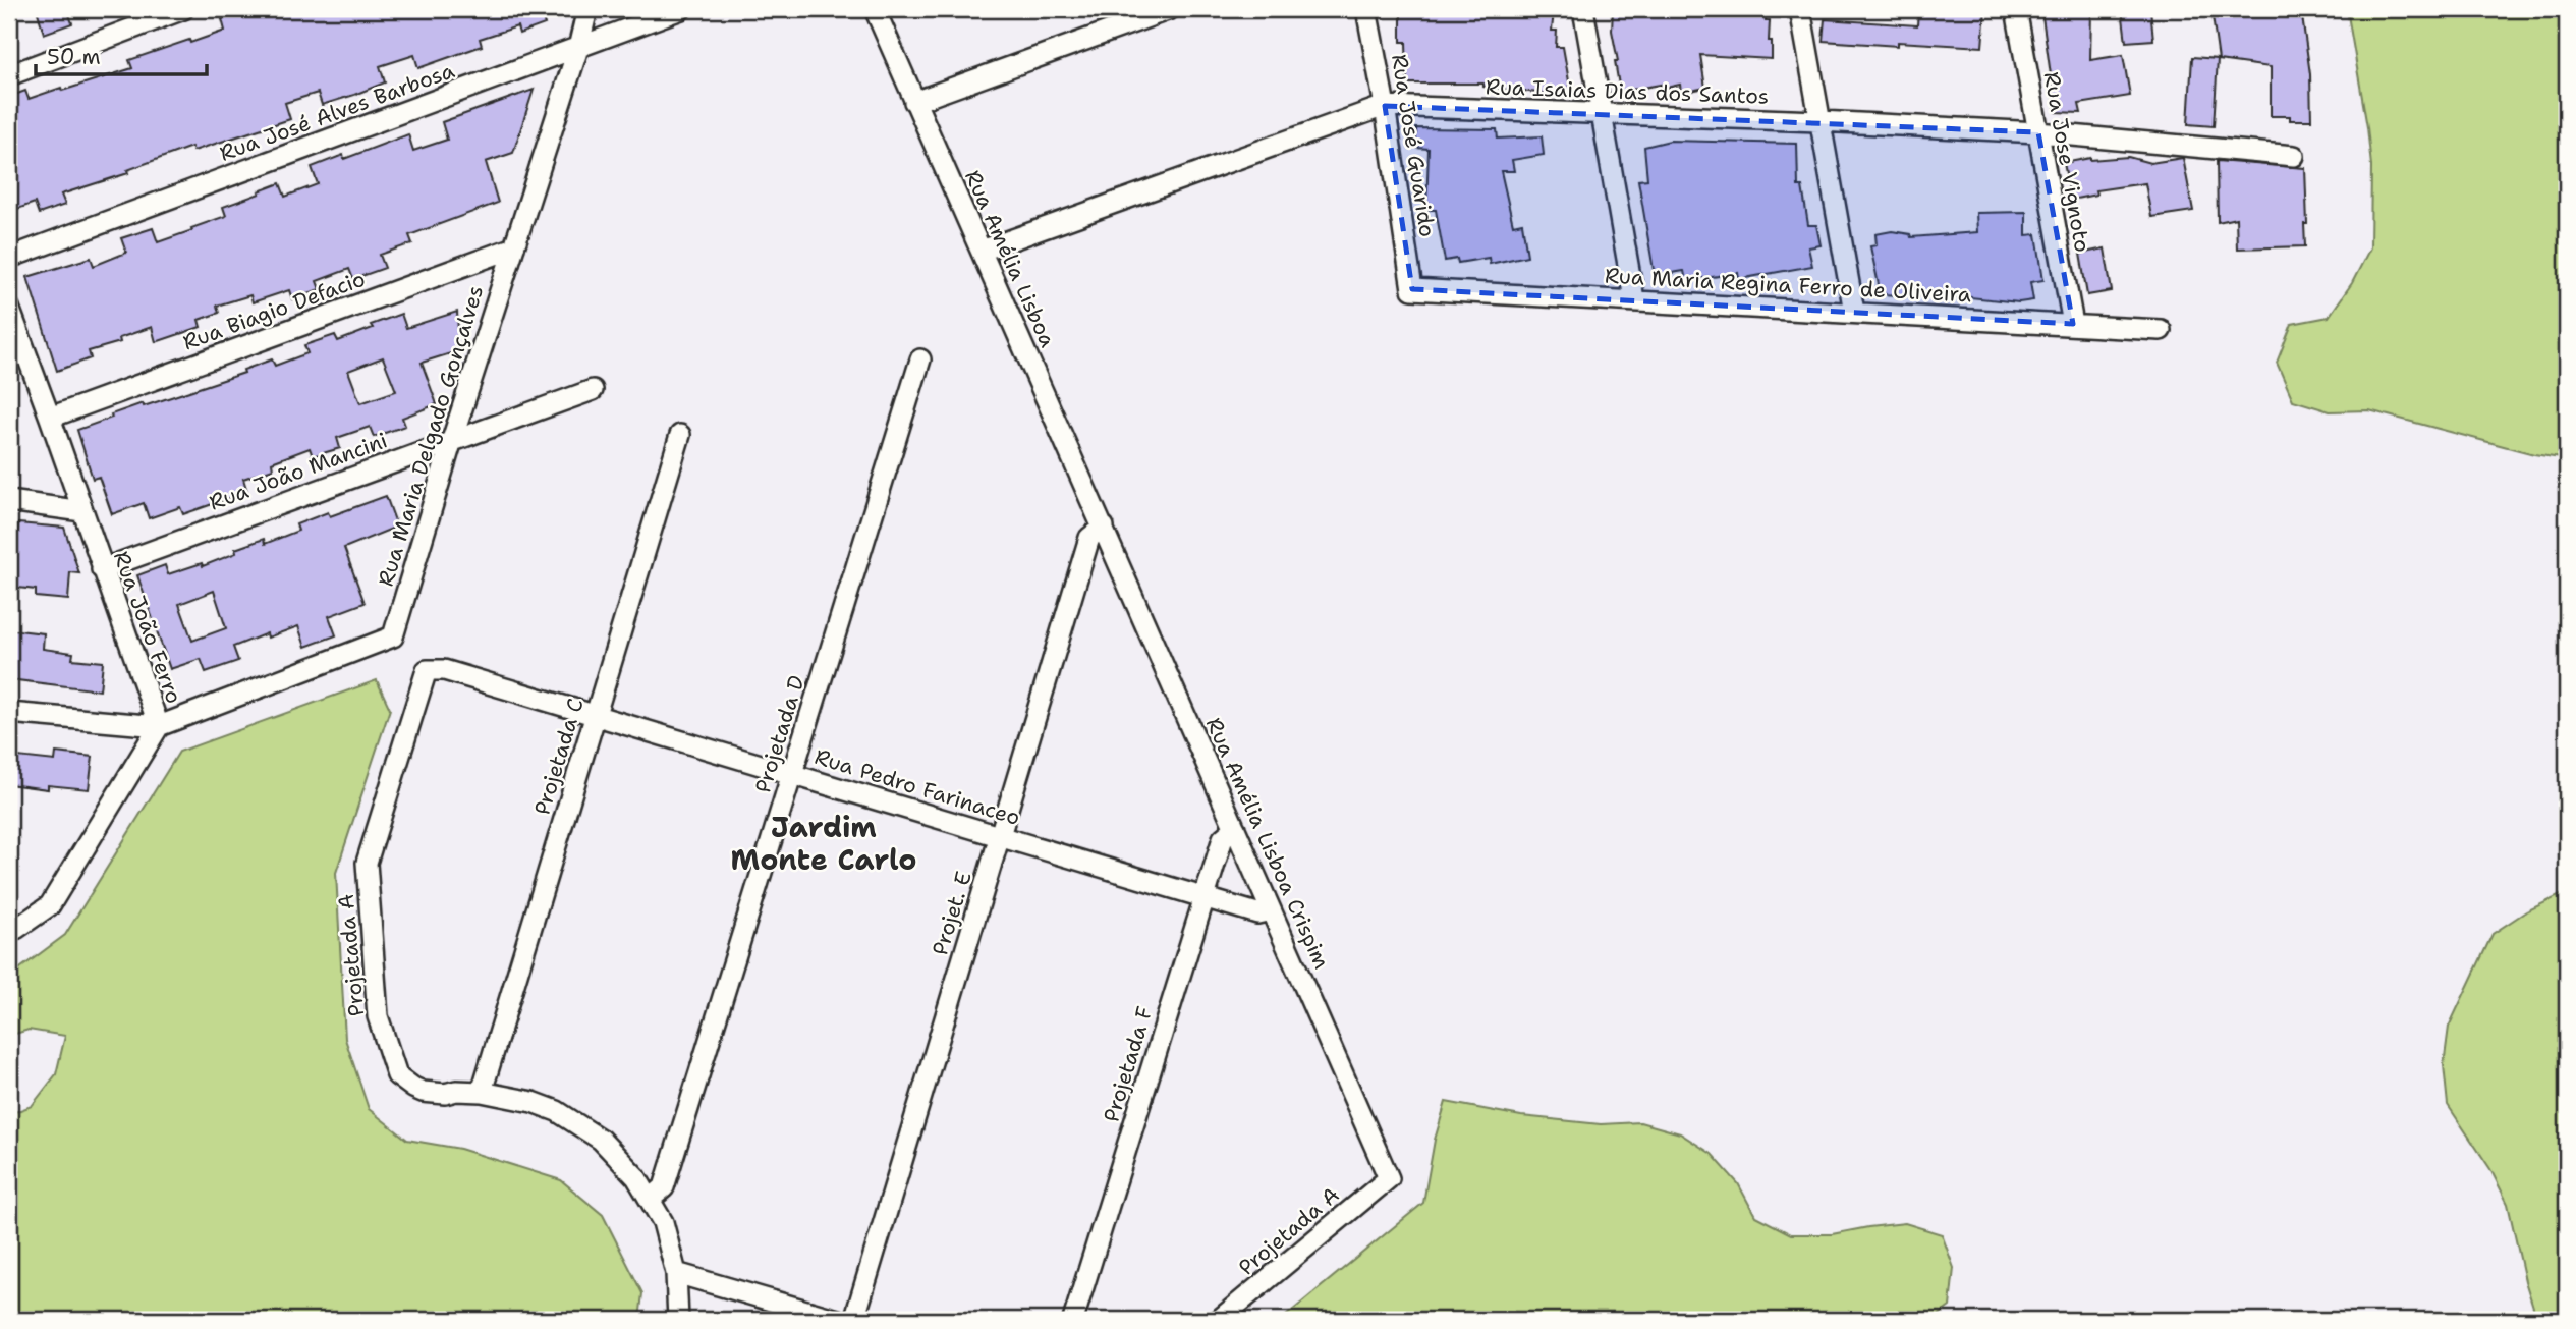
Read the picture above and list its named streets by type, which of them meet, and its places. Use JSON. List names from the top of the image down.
{
  "streets": {
    "street": [
      "Rua Isaias Dias dos Santos",
      "Rua José Alves Barbosa",
      "Rua José Guarido",
      "Rua Jose Vignoto",
      "Rua Amélia Lisboa",
      "Rua Maria Regina Ferro de Oliveira",
      "Rua Biagio Defacio",
      "Rua Maria Delgado Gonçalves",
      "Rua João Mancini",
      "Rua João Ferro",
      "Projetada D",
      "Projetada C",
      "Rua Pedro Farinaceo",
      "Rua Amélia Lisboa Crispim",
      "Projet. E",
      "Projetada A",
      "Projetada F"
    ]
  },
  "crossings": [
    ["Rua Isaias Dias dos Santos", "Rua José Guarido"],
    ["Rua Isaias Dias dos Santos", "Rua Jose Vignoto"],
    ["Rua Isaias Dias dos Santos", "Rua Amélia Lisboa"],
    ["Rua José Alves Barbosa", "Rua Maria Delgado Gonçalves"],
    ["Rua José Guarido", "Rua Maria Regina Ferro de Oliveira"],
    ["Rua Jose Vignoto", "Rua Maria Regina Ferro de Oliveira"],
    ["Rua Amélia Lisboa", "Rua Amélia Lisboa Crispim"],
    ["Rua Amélia Lisboa", "Projet. E"],
    ["Rua Biagio Defacio", "Rua Maria Delgado Gonçalves"],
    ["Rua Biagio Defacio", "Rua João Ferro"],
    ["Rua Maria Delgado Gonçalves", "Rua João Mancini"],
    ["Rua Maria Delgado Gonçalves", "Rua João Ferro"],
    ["Rua João Mancini", "Rua João Ferro"],
    ["Projetada D", "Rua Pedro Farinaceo"],
    ["Projetada D", "Projetada A"],
    ["Projetada C", "Rua Pedro Farinaceo"],
    ["Projetada C", "Projetada A"],
    ["Rua Pedro Farinaceo", "Rua Amélia Lisboa Crispim"],
    ["Rua Pedro Farinaceo", "Projet. E"],
    ["Rua Pedro Farinaceo", "Projetada A"],
    ["Rua Pedro Farinaceo", "Projetada F"],
    ["Rua Amélia Lisboa Crispim", "Projet. E"],
    ["Rua Amélia Lisboa Crispim", "Projetada A"],
    ["Rua Amélia Lisboa Crispim", "Projetada F"]
  ],
  "districts": ["Jardim Monte Carlo"],
  "scale_bar": "50 m"
}
